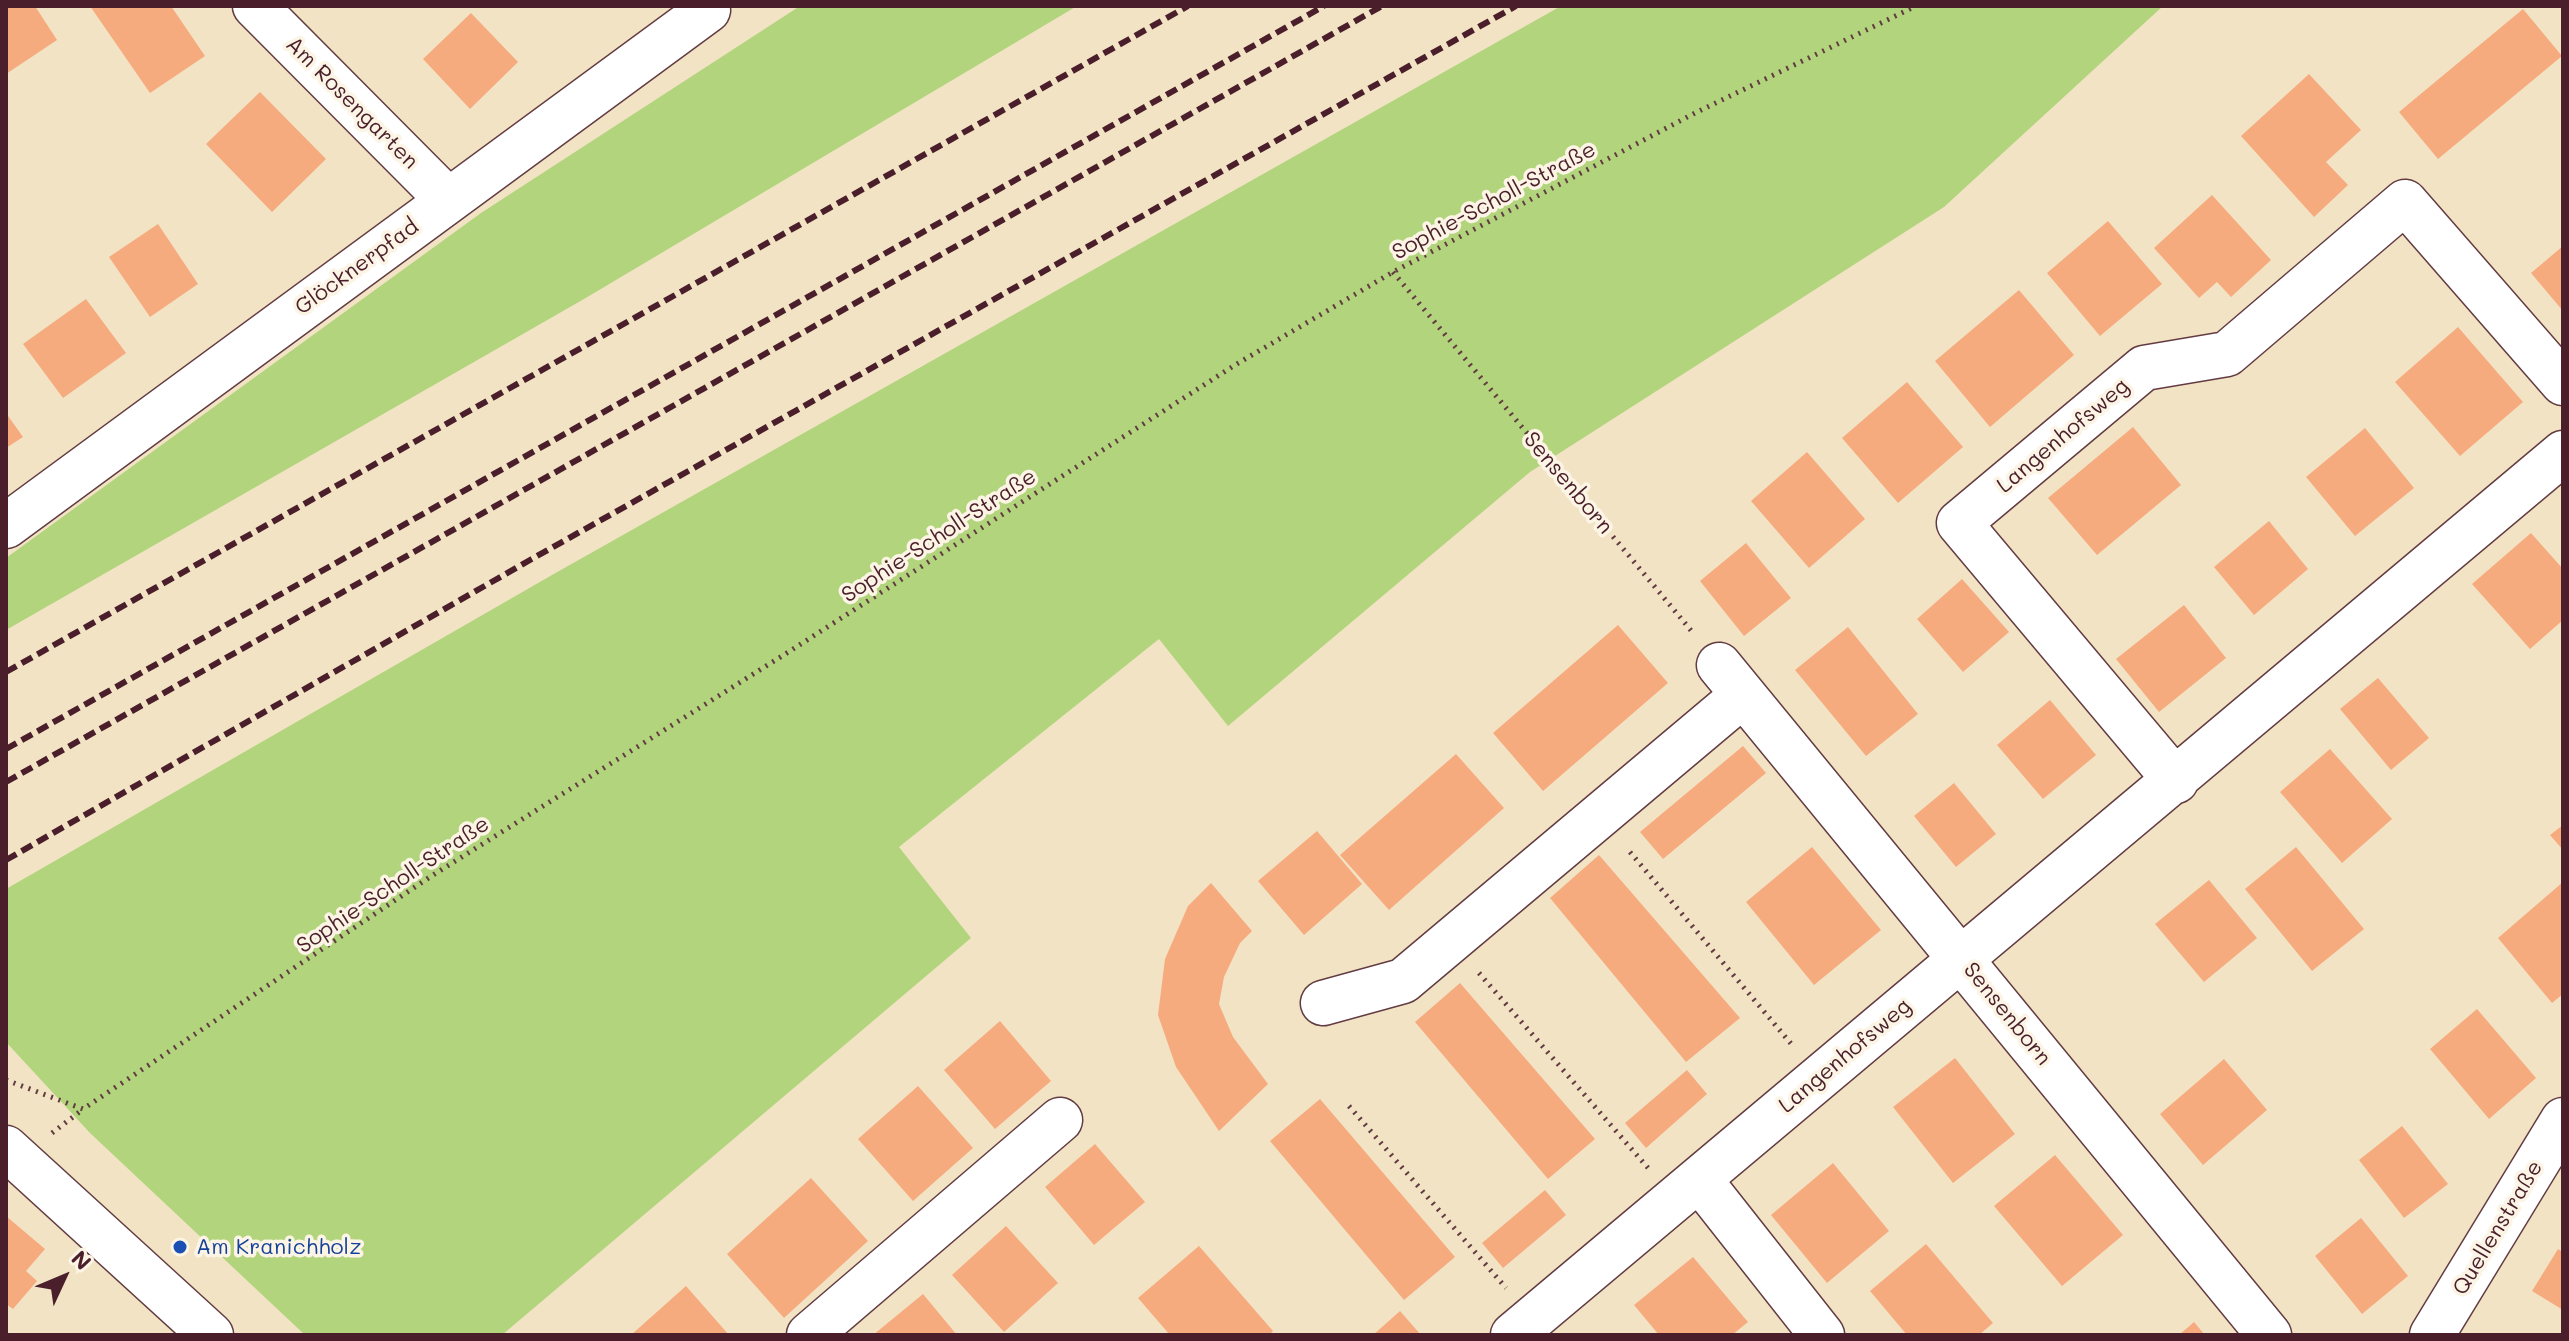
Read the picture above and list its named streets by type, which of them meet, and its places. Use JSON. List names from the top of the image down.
{
  "streets": {
    "street": [
      "Am Rosengarten",
      "Glöcknerpfad",
      "Langenhofsweg",
      "Sensenborn",
      "Quellenstraße"
    ],
    "path": ["Sophie-Scholl-Straße"]
  },
  "crossings": [
    ["Am Rosengarten", "Glöcknerpfad"],
    ["Sophie-Scholl-Straße", "Sensenborn"],
    ["Langenhofsweg", "Sensenborn"]
  ],
  "places": ["Am Kranichholz"],
  "north": "top right"
}
